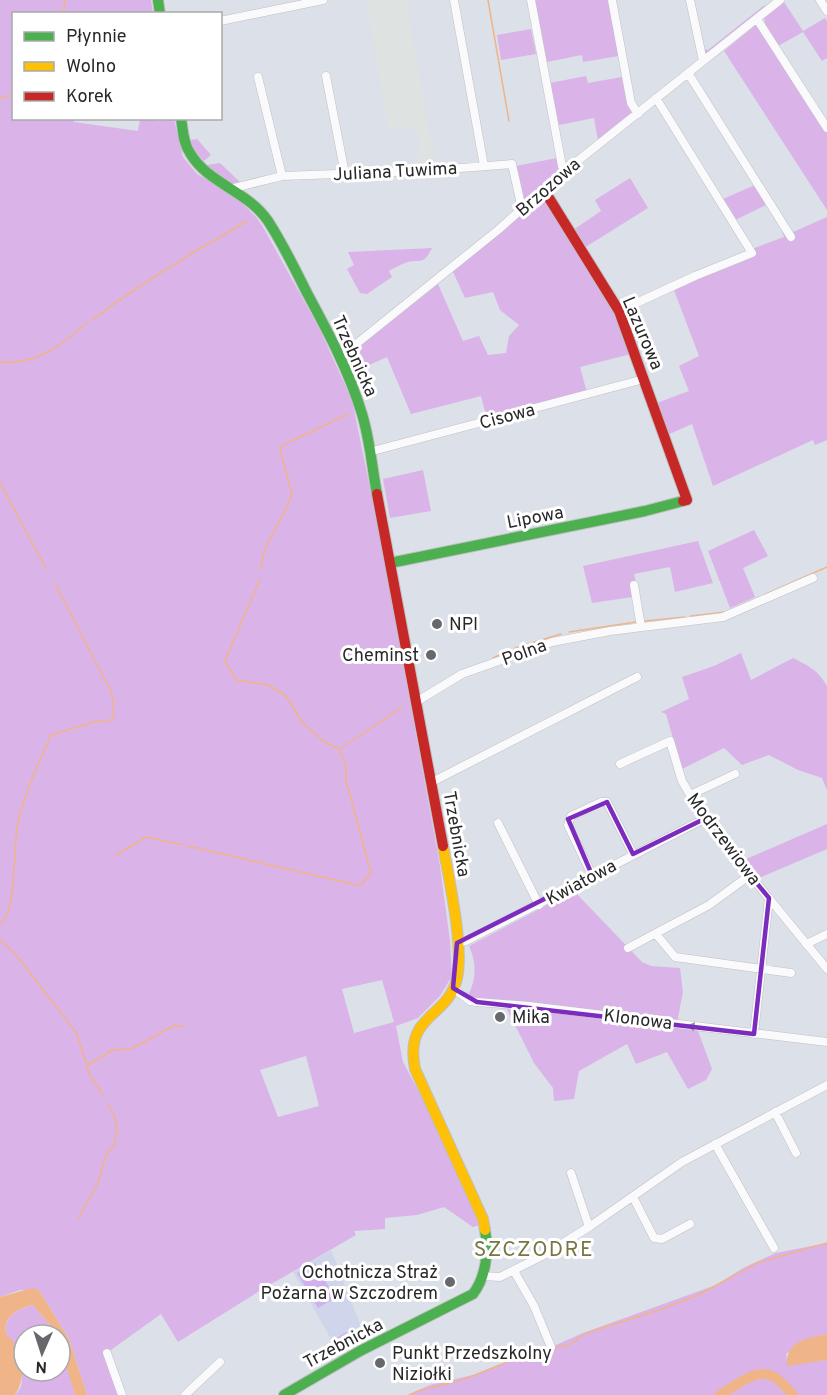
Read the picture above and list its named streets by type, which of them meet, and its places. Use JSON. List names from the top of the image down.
{
  "streets": {
    "street": [
      "Juliana Tuwima",
      "Brzozowa",
      "Lazurowa",
      "Trzebnicka",
      "Cisowa",
      "Lipowa",
      "Polna",
      "Modrzewiowa",
      "Kwiatowa",
      "Klonowa"
    ]
  },
  "crossings": [
    ["Juliana Tuwima", "Brzozowa"],
    ["Juliana Tuwima", "Trzebnicka"],
    ["Brzozowa", "Lazurowa"],
    ["Brzozowa", "Trzebnicka"],
    ["Lazurowa", "Cisowa"],
    ["Lazurowa", "Lipowa"],
    ["Trzebnicka", "Cisowa"],
    ["Trzebnicka", "Lipowa"],
    ["Trzebnicka", "Polna"],
    ["Trzebnicka", "Kwiatowa"],
    ["Trzebnicka", "Klonowa"],
    ["Modrzewiowa", "Kwiatowa"]
  ],
  "one_way": ["Klonowa"],
  "districts": ["SZCZODRE"],
  "places": [
    "NPI",
    "Cheminst",
    "Mika",
    "Ochotnicza Straż Pożarna w Szczodrem",
    "Punkt Przedszkolny Niziołki"
  ],
  "legend": ["Płynnie", "Wolno", "Korek"],
  "north": "bottom"
}
